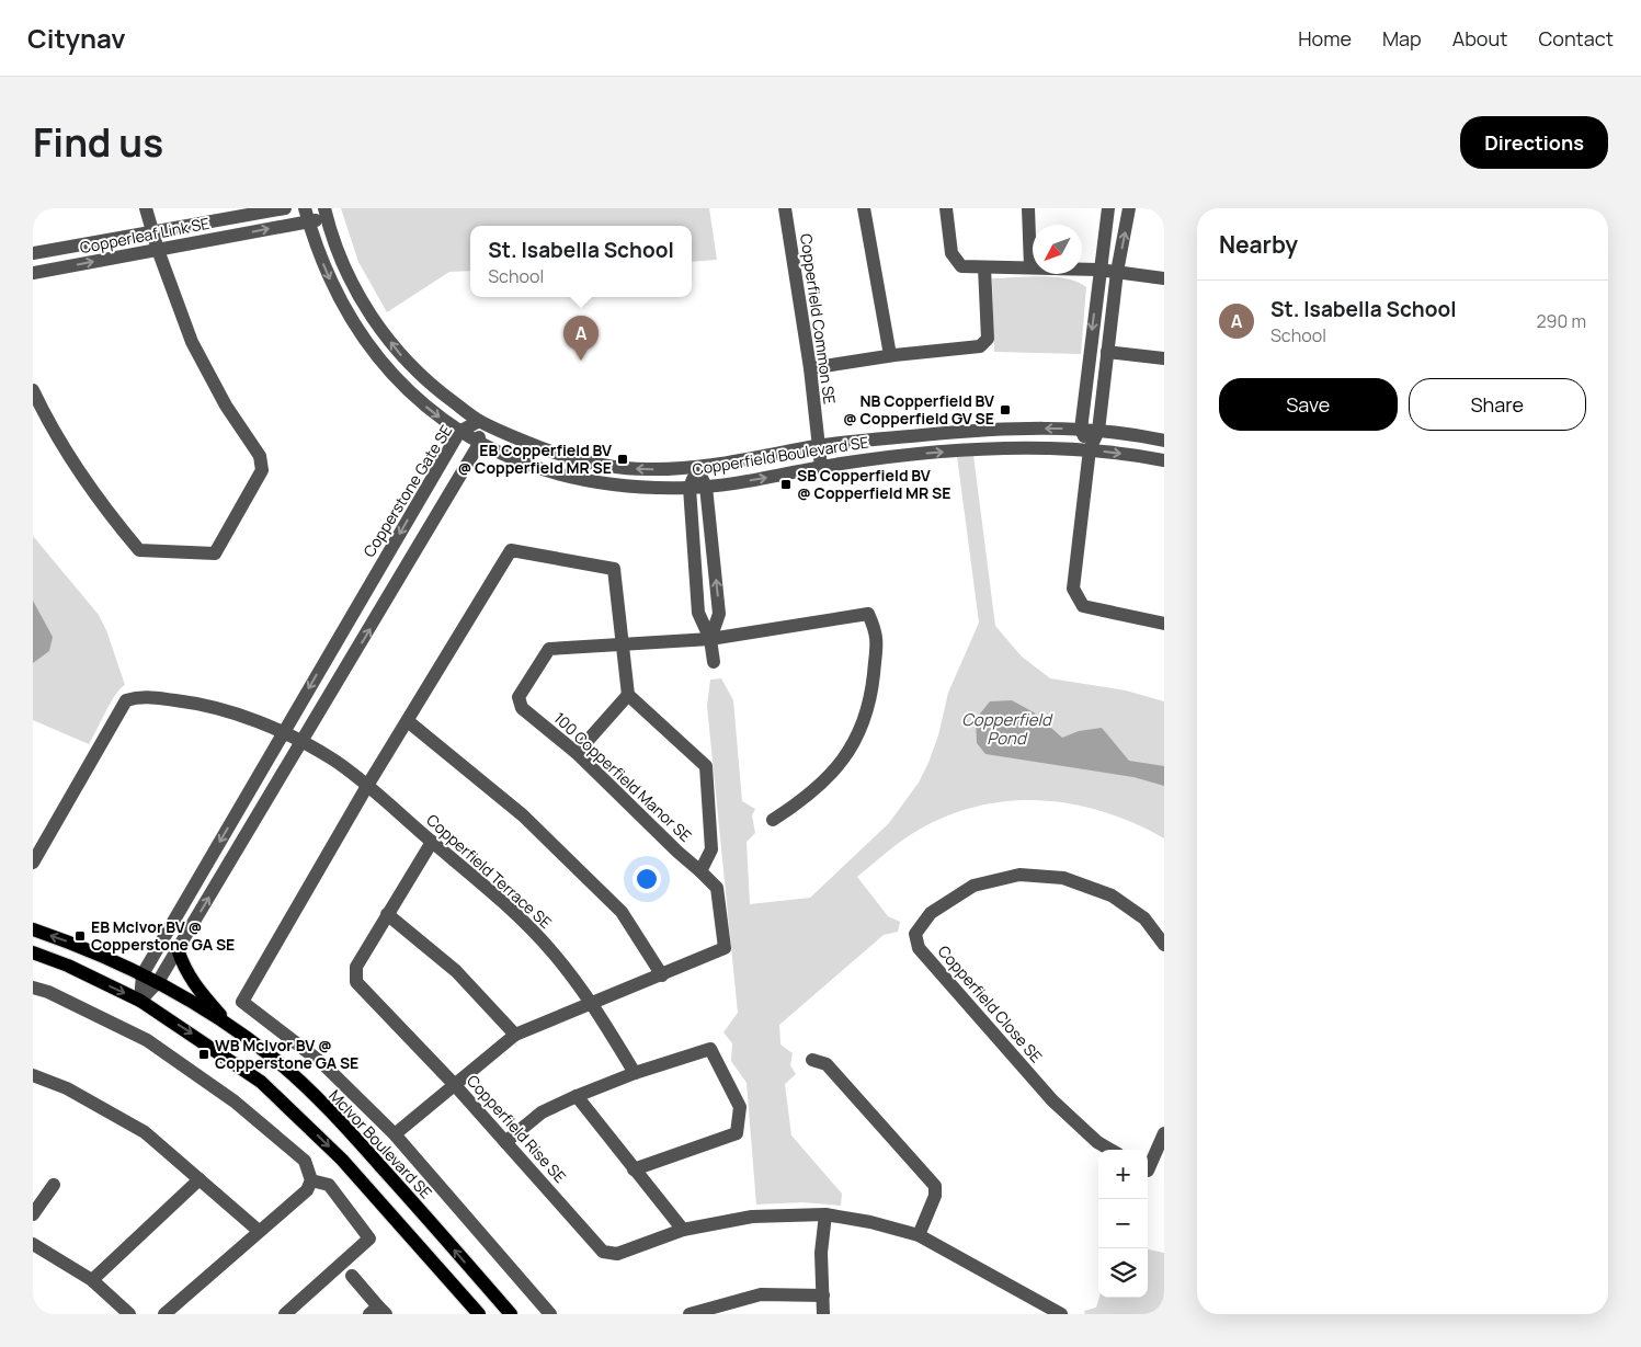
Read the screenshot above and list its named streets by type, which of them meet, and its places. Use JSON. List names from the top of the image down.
{
  "streets": {
    "main road": ["McIvor Boulevard SE"],
    "street": [
      "Copperleaf Link SE",
      "Copperfield Common SE",
      "Copperfield Boulevard SE",
      "Copperstone Gate SE",
      "100 Copperfield Manor SE",
      "Copperfield Terrace SE",
      "Copperfield Close SE",
      "Copperfield Rise SE"
    ]
  },
  "crossings": [
    ["Copperleaf Link SE", "Copperfield Boulevard SE"],
    ["Copperfield Common SE", "Copperfield Boulevard SE"],
    ["Copperfield Boulevard SE", "Copperstone Gate SE"],
    ["Copperstone Gate SE", "Copperfield Terrace SE"],
    ["Copperstone Gate SE", "McIvor Boulevard SE"],
    ["Copperfield Terrace SE", "Copperfield Rise SE"]
  ],
  "water": ["Copperfield Pond"],
  "places": {
    "transit": [
      "NB Copperfield BV @ Copperfield GV SE",
      "EB Copperfield BV @ Copperfield MR SE",
      "SB Copperfield BV @ Copperfield MR SE",
      "EB McIvor BV @ Copperstone GA SE",
      "WB McIvor BV @ Copperstone GA SE"
    ]
  },
  "north": "bottom left",
  "page": {
    "header": "Citynav",
    "nav": [
      "Home",
      "Map",
      "About",
      "Contact"
    ],
    "title": "Find us",
    "buttons": [
      "Directions",
      ["Save", "Share"]
    ],
    "heading": "Nearby",
    "popup": ["St. Isabella School", "School"],
    "list": [
      {
        "mark": "A",
        "name": "St. Isabella School",
        "note": "School",
        "value": "290 m"
      }
    ],
    "pins": "A",
    "map_buttons": ["+", "−"]
  }
}
